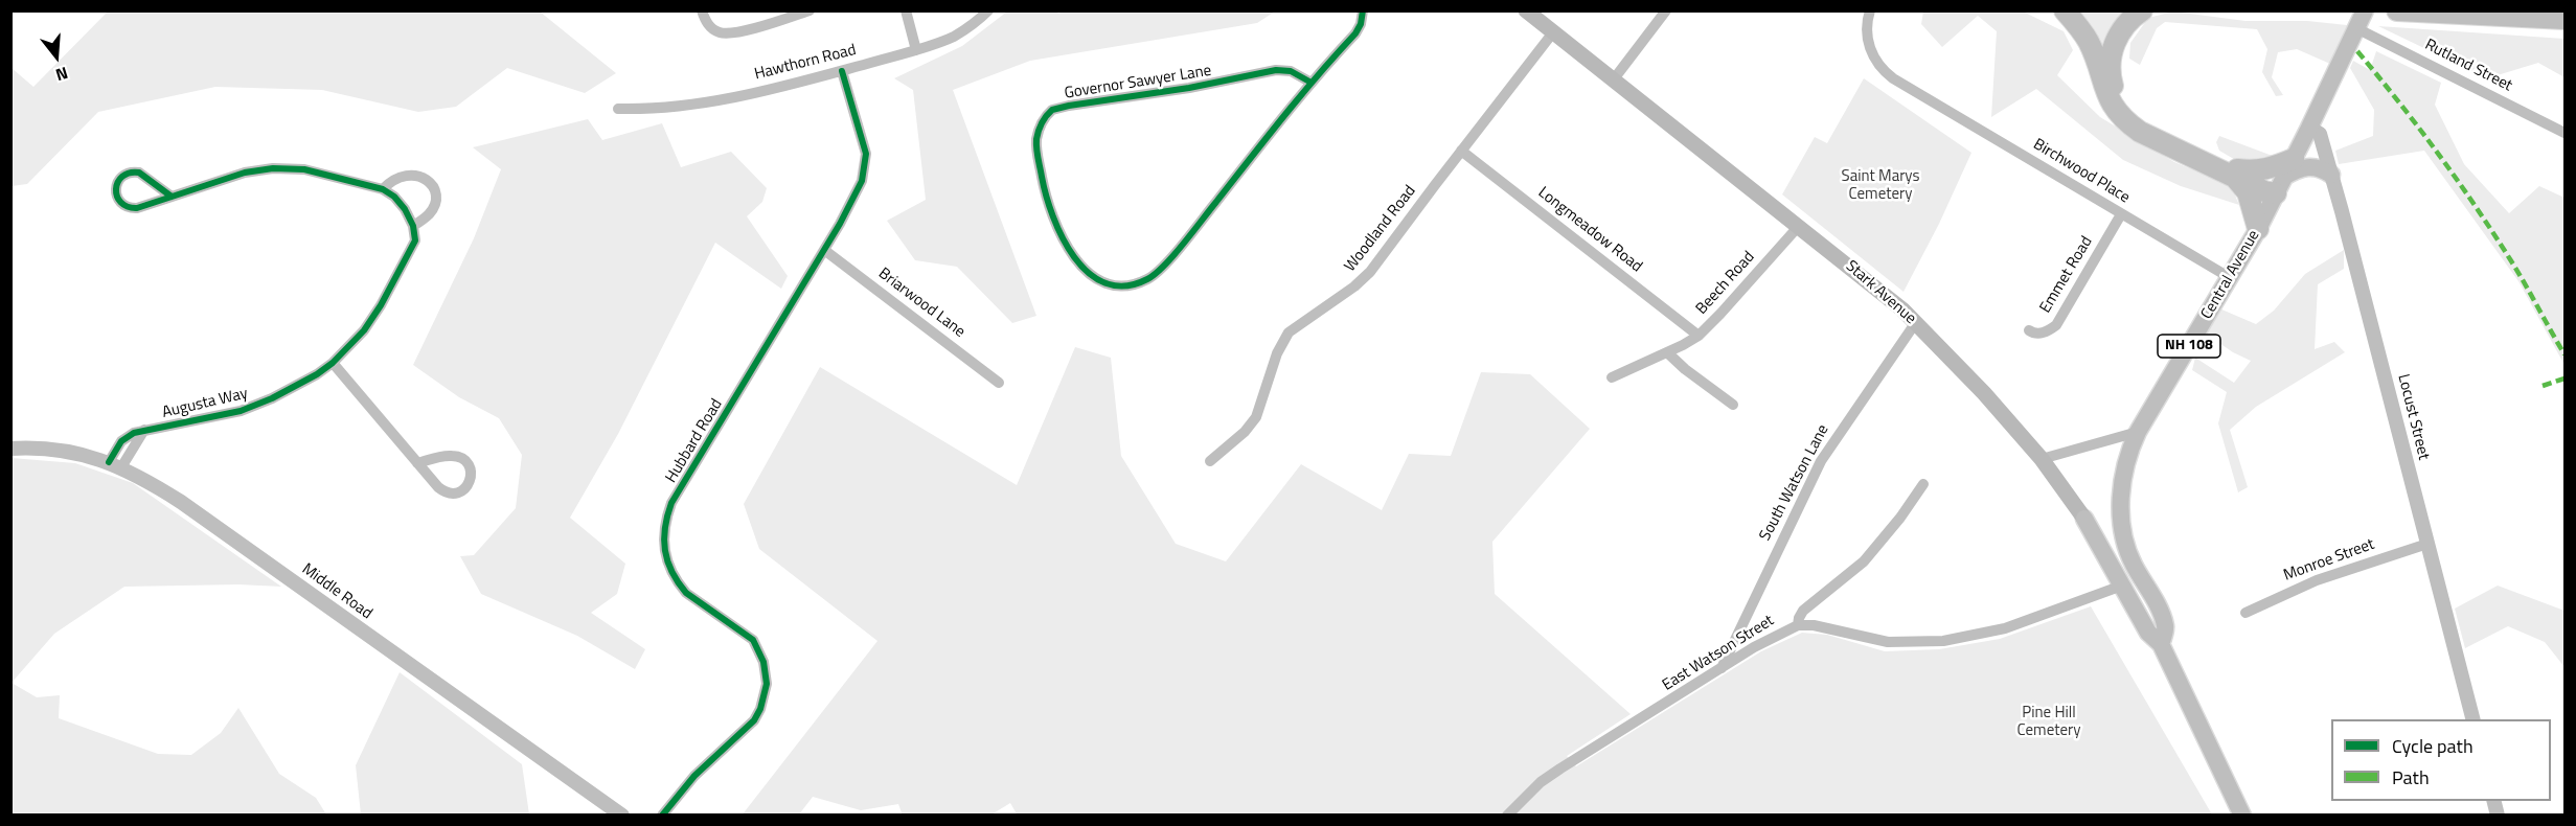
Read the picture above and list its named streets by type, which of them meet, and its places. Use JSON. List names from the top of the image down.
{
  "streets": {
    "main road": ["Central Avenue", "Stark Avenue", "NH 108"],
    "street": [
      "Hawthorn Road",
      "Rutland Street",
      "Governor Sawyer Lane",
      "Birchwood Place",
      "Woodland Road",
      "Longmeadow Road",
      "Emmet Road",
      "Beech Road",
      "Briarwood Lane",
      "Augusta Way",
      "Locust Street",
      "Hubbard Road",
      "South Watson Lane",
      "Monroe Street",
      "Middle Road",
      "East Watson Street"
    ]
  },
  "crossings": [
    ["Hawthorn Road", "Hubbard Road"],
    ["Rutland Street", "Central Avenue"],
    ["Birchwood Place", "Emmet Road"],
    ["Birchwood Place", "Central Avenue"],
    ["Woodland Road", "Longmeadow Road"],
    ["Woodland Road", "Stark Avenue"],
    ["Longmeadow Road", "Beech Road"],
    ["Central Avenue", "Stark Avenue"],
    ["Central Avenue", "Locust Street"],
    ["Beech Road", "Stark Avenue"],
    ["Stark Avenue", "South Watson Lane"],
    ["Stark Avenue", "East Watson Street"],
    ["Briarwood Lane", "Hubbard Road"],
    ["Augusta Way", "Middle Road"],
    ["Locust Street", "Monroe Street"],
    ["South Watson Lane", "East Watson Street"]
  ],
  "parks": ["Saint Marys Cemetery", "Pine Hill Cemetery"],
  "legend": ["Cycle path", "Path"],
  "north": "bottom"
}
